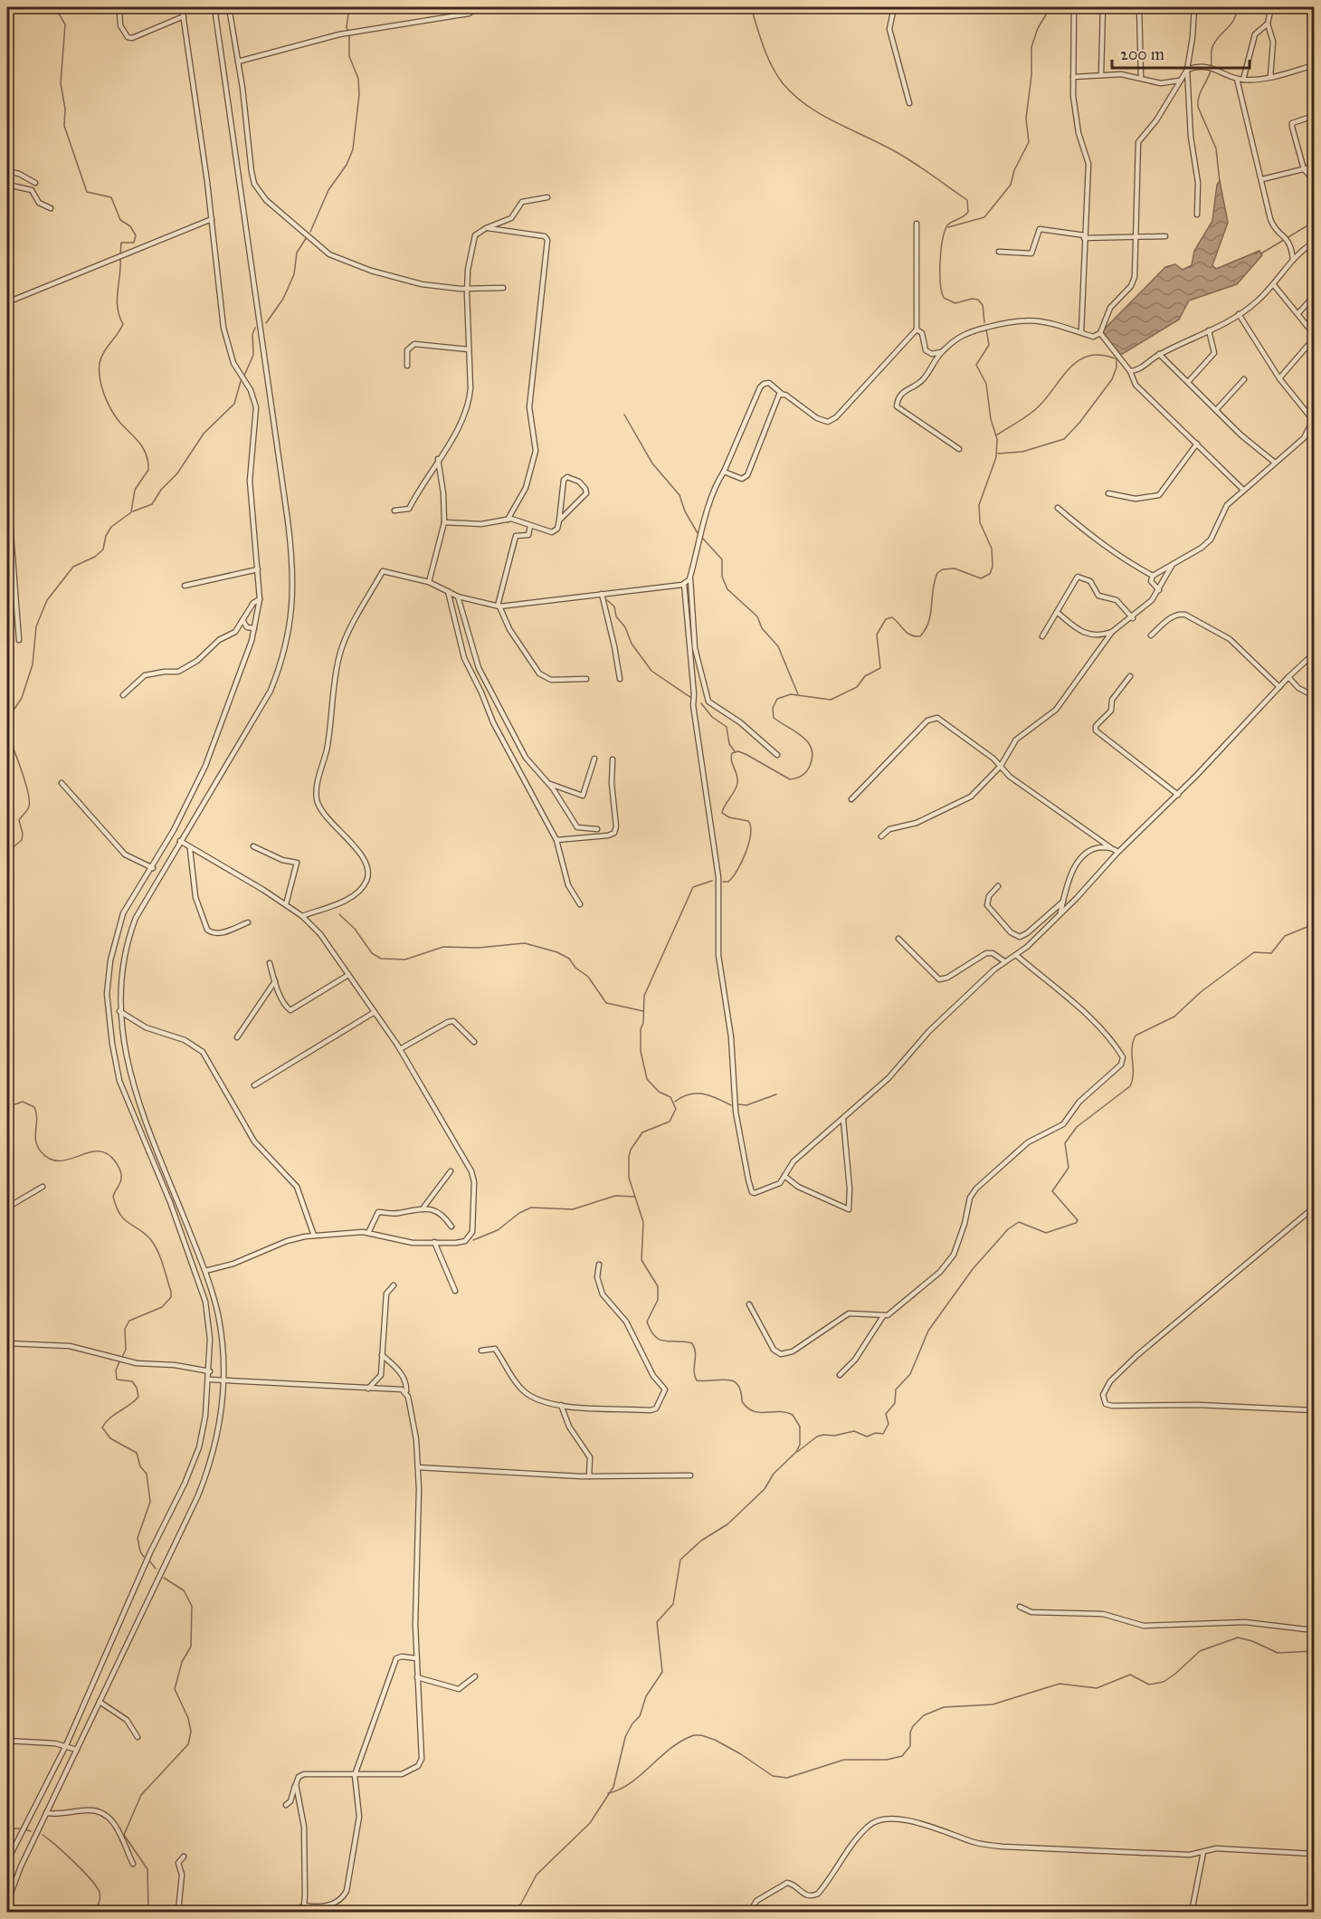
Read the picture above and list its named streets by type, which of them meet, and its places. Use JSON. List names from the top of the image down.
{
  "scale_bar": "200 m"
}
